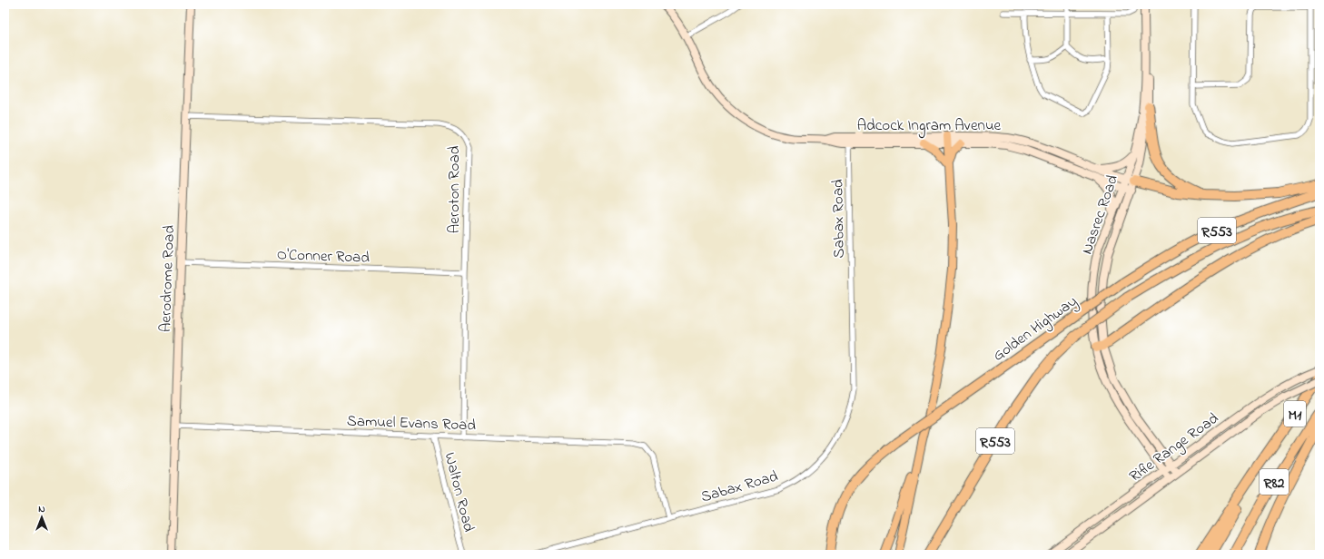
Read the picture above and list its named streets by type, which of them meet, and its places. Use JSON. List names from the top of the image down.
{
  "streets": {
    "highway": [
      "R553",
      "Golden Highway",
      "M1",
      "R82"
    ],
    "main road": [
      "Adcock Ingram Avenue",
      "Nasrec Road",
      "Aerodrome Road",
      "Rifle Range Road"
    ],
    "street": [
      "Aeroton Road",
      "Sabax Road",
      "O'Conner Road",
      "Samuel Evans Road",
      "Walton Road"
    ]
  },
  "crossings": [
    ["Adcock Ingram Avenue", "Nasrec Road"],
    ["Adcock Ingram Avenue", "Sabax Road"],
    ["Aeroton Road", "O'Conner Road"],
    ["Aeroton Road", "Aerodrome Road"],
    ["Aeroton Road", "Samuel Evans Road"],
    ["Nasrec Road", "Rifle Range Road"],
    ["Sabax Road", "Samuel Evans Road"],
    ["O'Conner Road", "Aerodrome Road"],
    ["Aerodrome Road", "Samuel Evans Road"],
    ["M1", "Rifle Range Road"],
    ["M1", "R82"],
    ["Samuel Evans Road", "Walton Road"]
  ],
  "north": "top"
}
